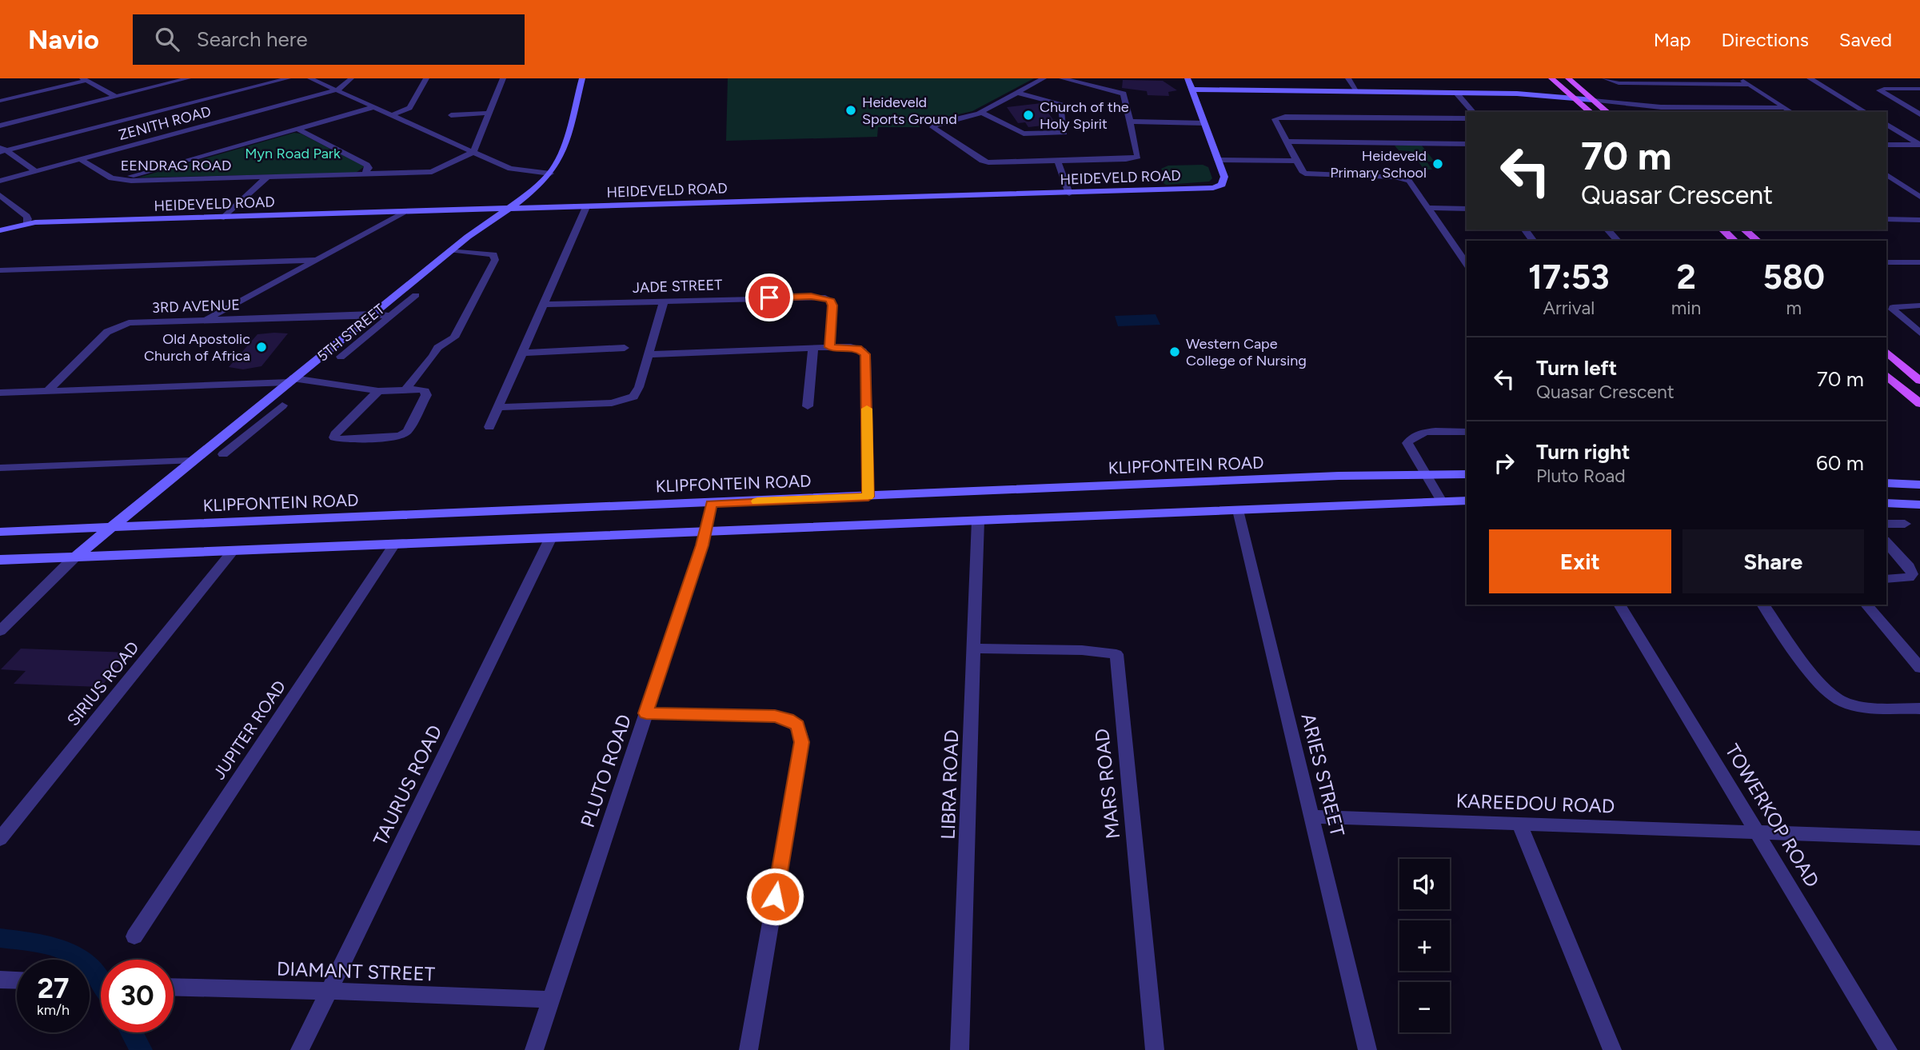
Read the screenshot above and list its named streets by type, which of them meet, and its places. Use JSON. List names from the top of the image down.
{
  "streets": {
    "street": [
      "ZENITH ROAD",
      "EENDRAG ROAD",
      "HEIDEVELD ROAD",
      "JADE STREET",
      "3RD AVENUE",
      "5TH STREET",
      "KLIPFONTEIN ROAD",
      "SIRIUS ROAD",
      "JUPITER ROAD",
      "PLUTO ROAD",
      "ARIES STREET",
      "MARS ROAD",
      "LIBRA ROAD",
      "TAURUS ROAD",
      "KAREEDOU ROAD",
      "TOWERKOP ROAD",
      "DIAMANT STREET"
    ]
  },
  "crossings": [
    ["ZENITH ROAD", "EENDRAG ROAD"],
    ["HEIDEVELD ROAD", "5TH STREET"],
    ["3RD AVENUE", "5TH STREET"],
    ["5TH STREET", "KLIPFONTEIN ROAD"],
    ["KLIPFONTEIN ROAD", "PLUTO ROAD"],
    ["PLUTO ROAD", "DIAMANT STREET"],
    ["ARIES STREET", "KAREEDOU ROAD"],
    ["MARS ROAD", "LIBRA ROAD"],
    ["TAURUS ROAD", "DIAMANT STREET"],
    ["KAREEDOU ROAD", "TOWERKOP ROAD"]
  ],
  "parks": ["Myn Road Park"],
  "places": [
    "Heideveld Sports Ground",
    "Church of the Holy Spirit",
    "Heideveld Primary School",
    "Old Apostolic Church of Africa",
    "Western Cape College of Nursing"
  ],
  "page": {
    "header": "Navio",
    "search": "Search here",
    "nav": ["Map", "Directions", "Saved"],
    "turn": ["70 m", "Quasar Crescent"],
    "eta": [
      "17:53",
      "Arrival",
      "2",
      "min",
      "580",
      "m"
    ],
    "list": [
      {
        "name": "Turn left",
        "note": "Quasar Crescent",
        "value": "70 m"
      },
      {
        "name": "Turn right",
        "note": "Pluto Road",
        "value": "60 m"
      }
    ],
    "buttons": ["Exit", "Share"],
    "map_buttons": ["+", "−"],
    "speed": "27 km/h",
    "limit": "30"
  }
}
